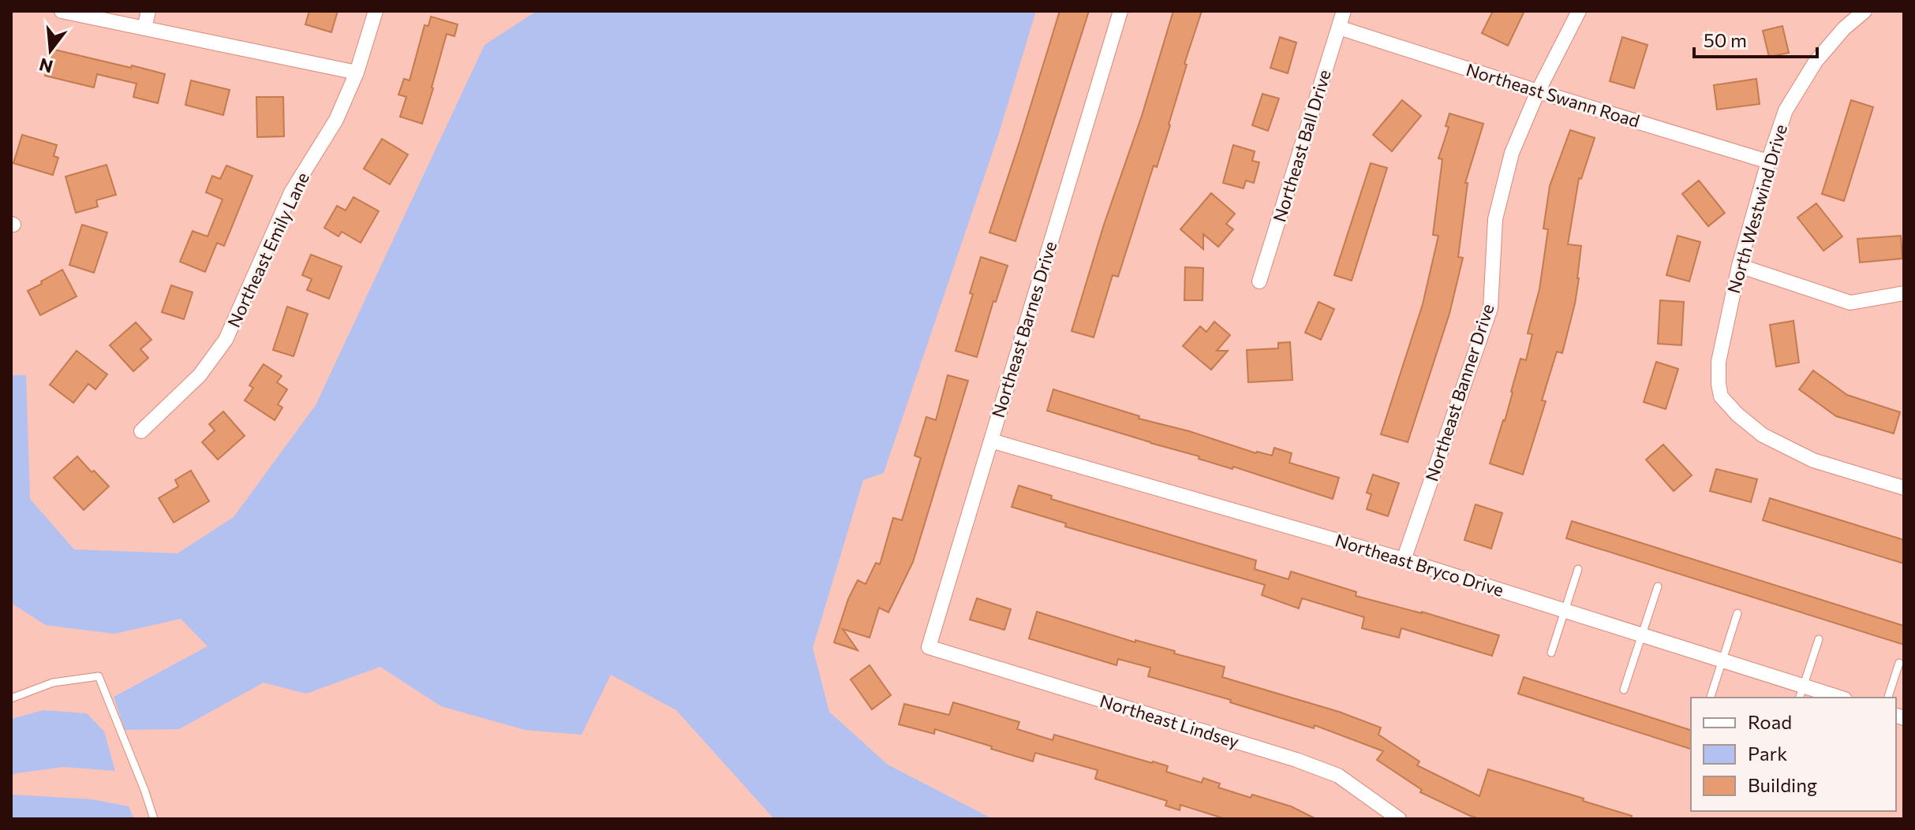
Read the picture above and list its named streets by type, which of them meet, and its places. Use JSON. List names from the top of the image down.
{
  "streets": {
    "street": [
      "Northeast Swann Road",
      "Northeast Ball Drive",
      "North Westwind Drive",
      "Northeast Emily Lane",
      "Northeast Barnes Drive",
      "Northeast Banner Drive",
      "Northeast Bryco Drive",
      "Northeast Lindsey"
    ]
  },
  "crossings": [
    ["Northeast Swann Road", "Northeast Ball Drive"],
    ["Northeast Swann Road", "North Westwind Drive"],
    ["Northeast Swann Road", "Northeast Banner Drive"],
    ["Northeast Barnes Drive", "Northeast Bryco Drive"],
    ["Northeast Barnes Drive", "Northeast Lindsey"],
    ["Northeast Banner Drive", "Northeast Bryco Drive"]
  ],
  "legend": ["Road", "Park", "Building"],
  "scale_bar": "50 m",
  "north": "bottom"
}
